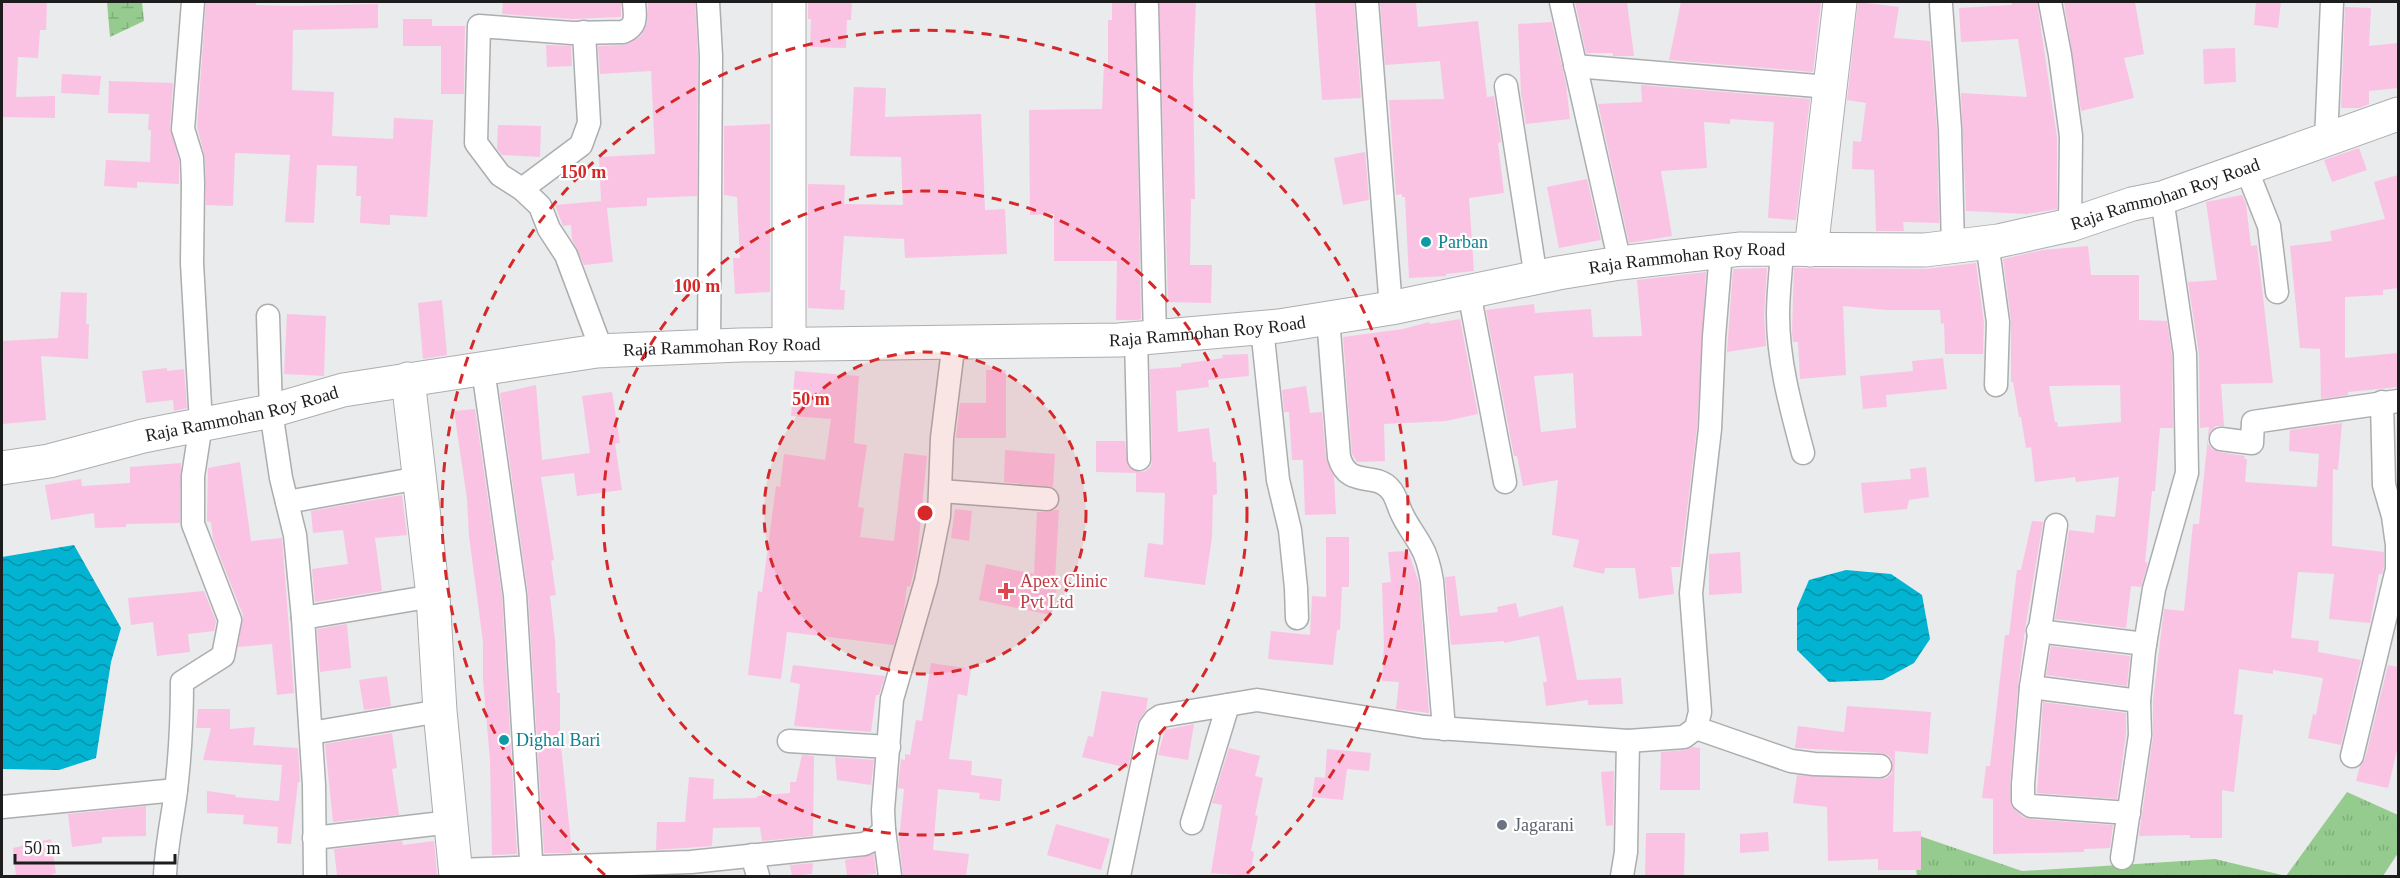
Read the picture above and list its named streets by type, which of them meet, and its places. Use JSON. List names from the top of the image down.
{
  "streets": {
    "main road": ["Raja Rammohan Roy Road"]
  },
  "places": {
    "other": ["Parban", "Dighal Bari", "Jagarani"],
    "health": ["Apex Clinic Pvt Ltd"]
  },
  "scale_bar": "50 m",
  "rings": ["150 m", "100 m", "50 m"]
}
